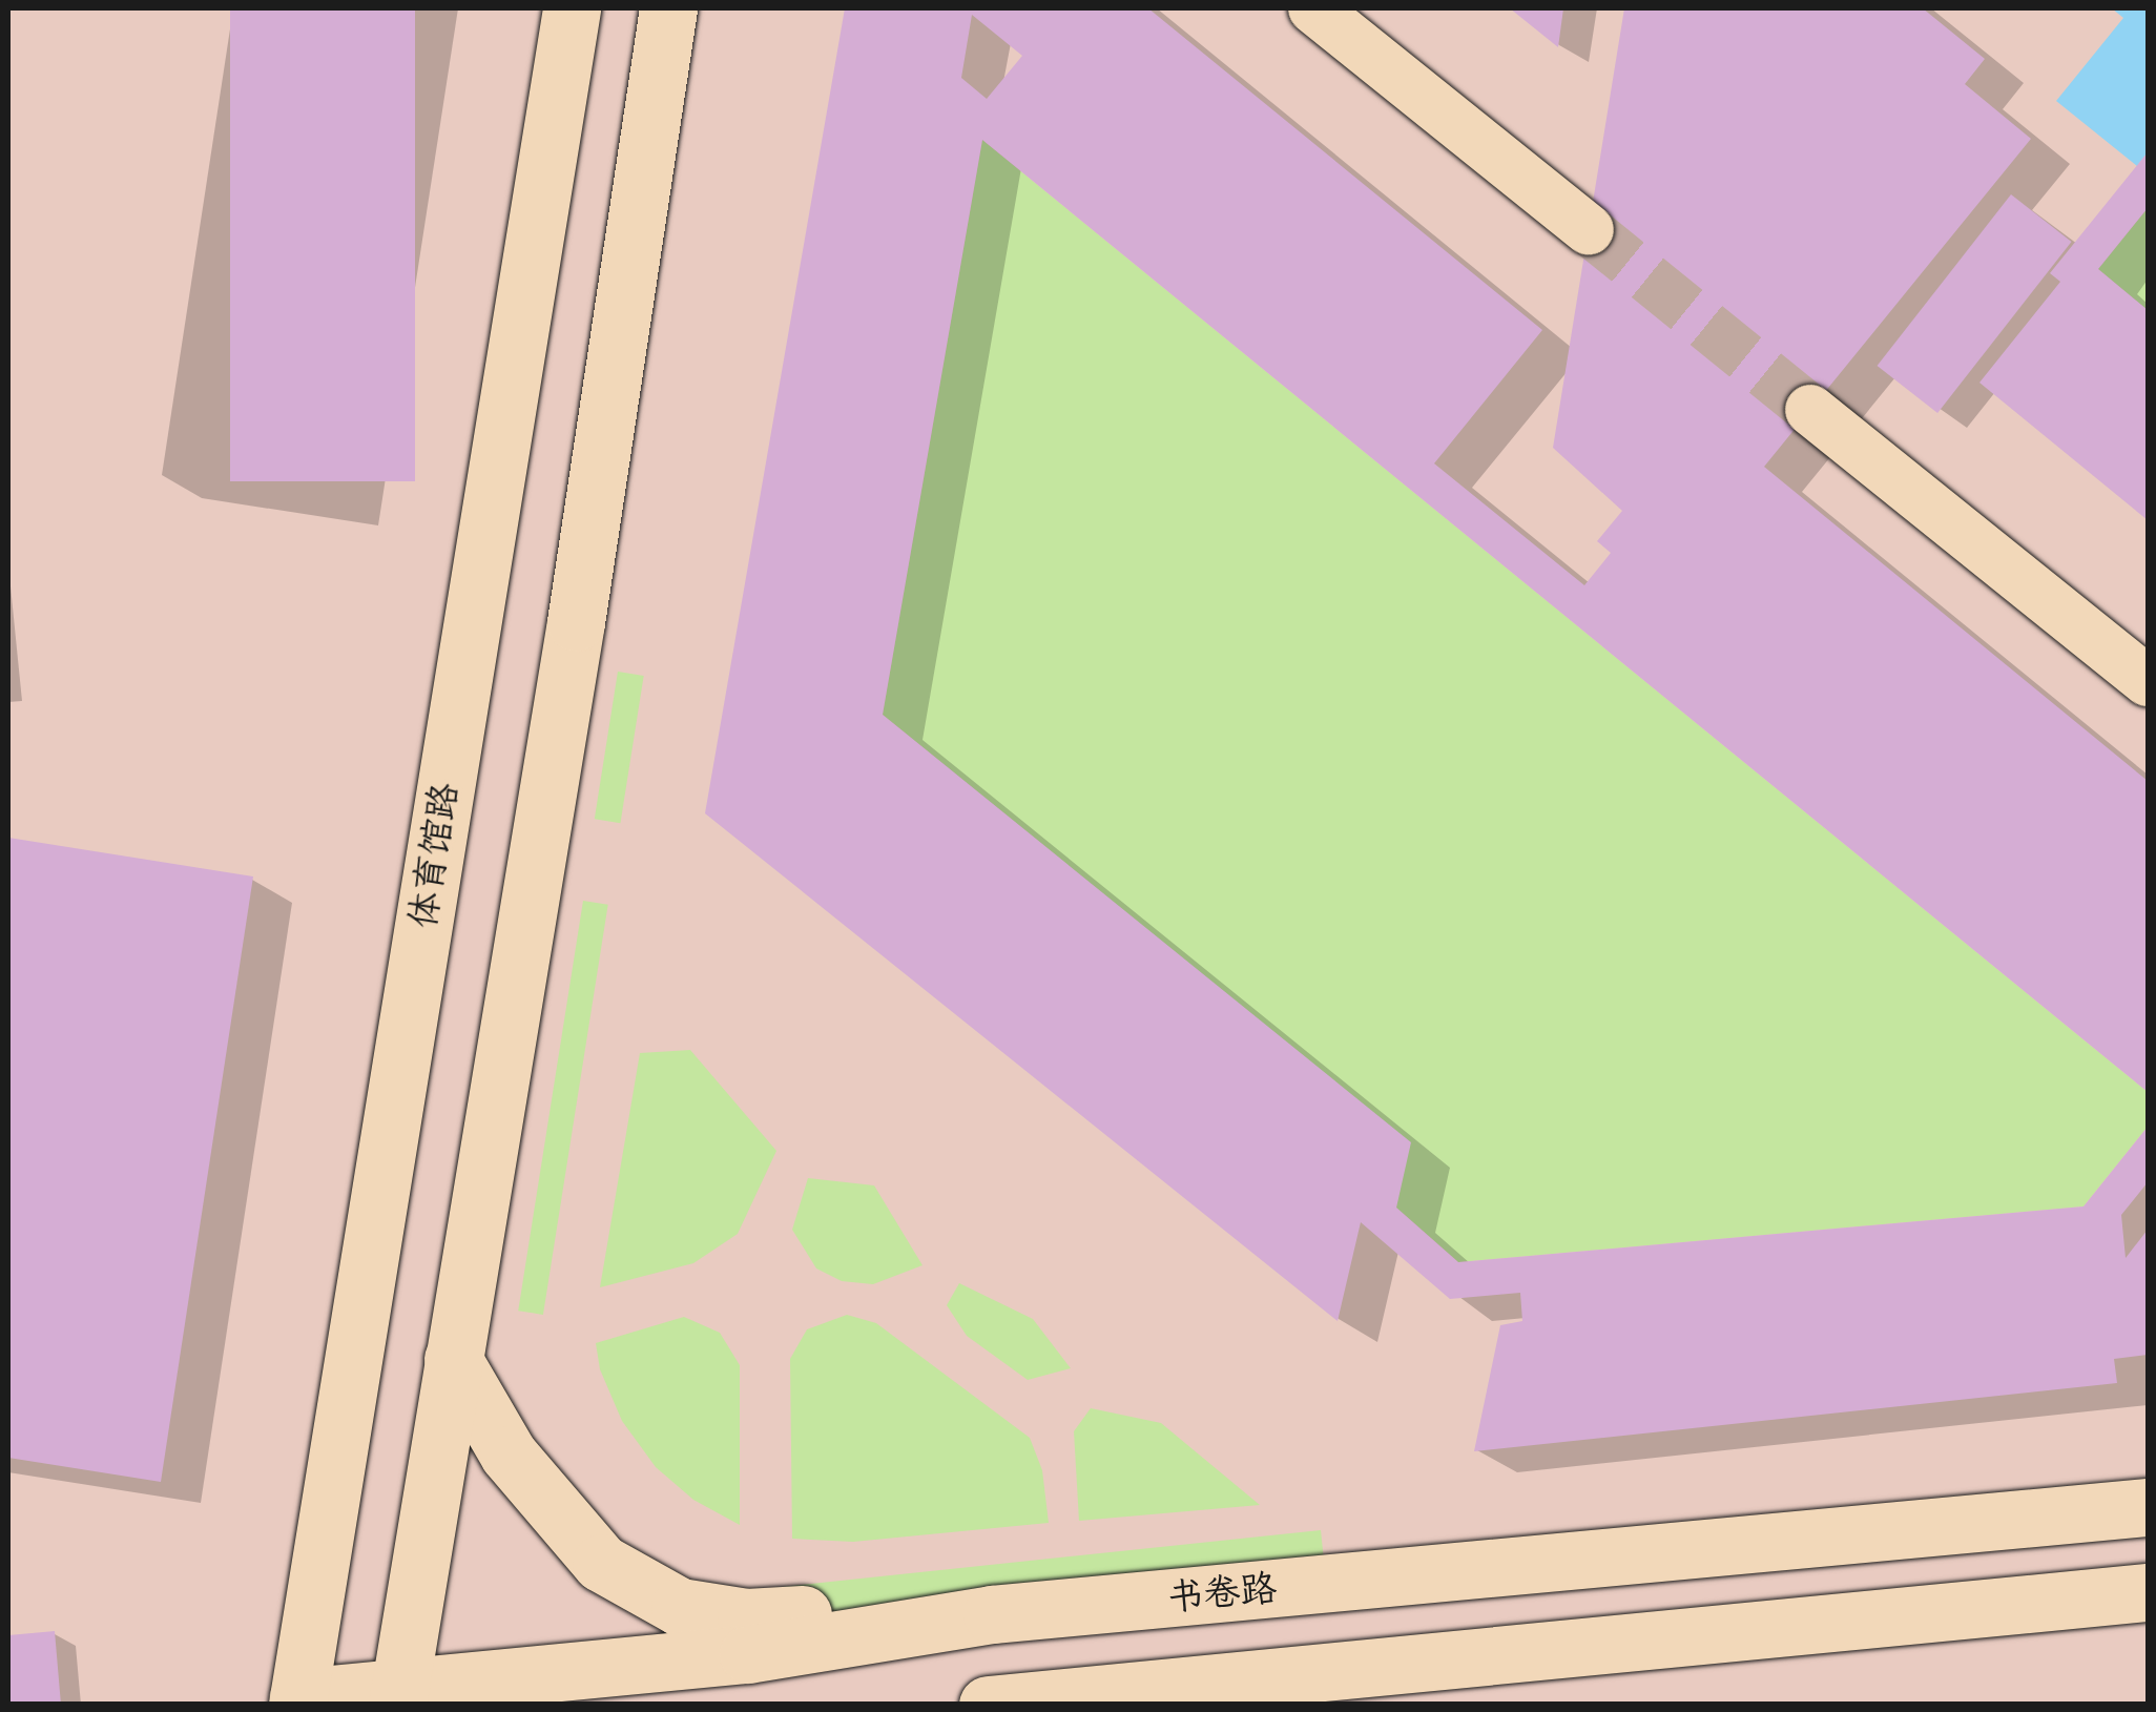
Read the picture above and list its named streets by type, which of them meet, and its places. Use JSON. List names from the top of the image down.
{
  "streets": {
    "street": ["体育馆路", "书卷路"]
  },
  "crossings": [
    ["体育馆路", "书卷路"]
  ]
}
